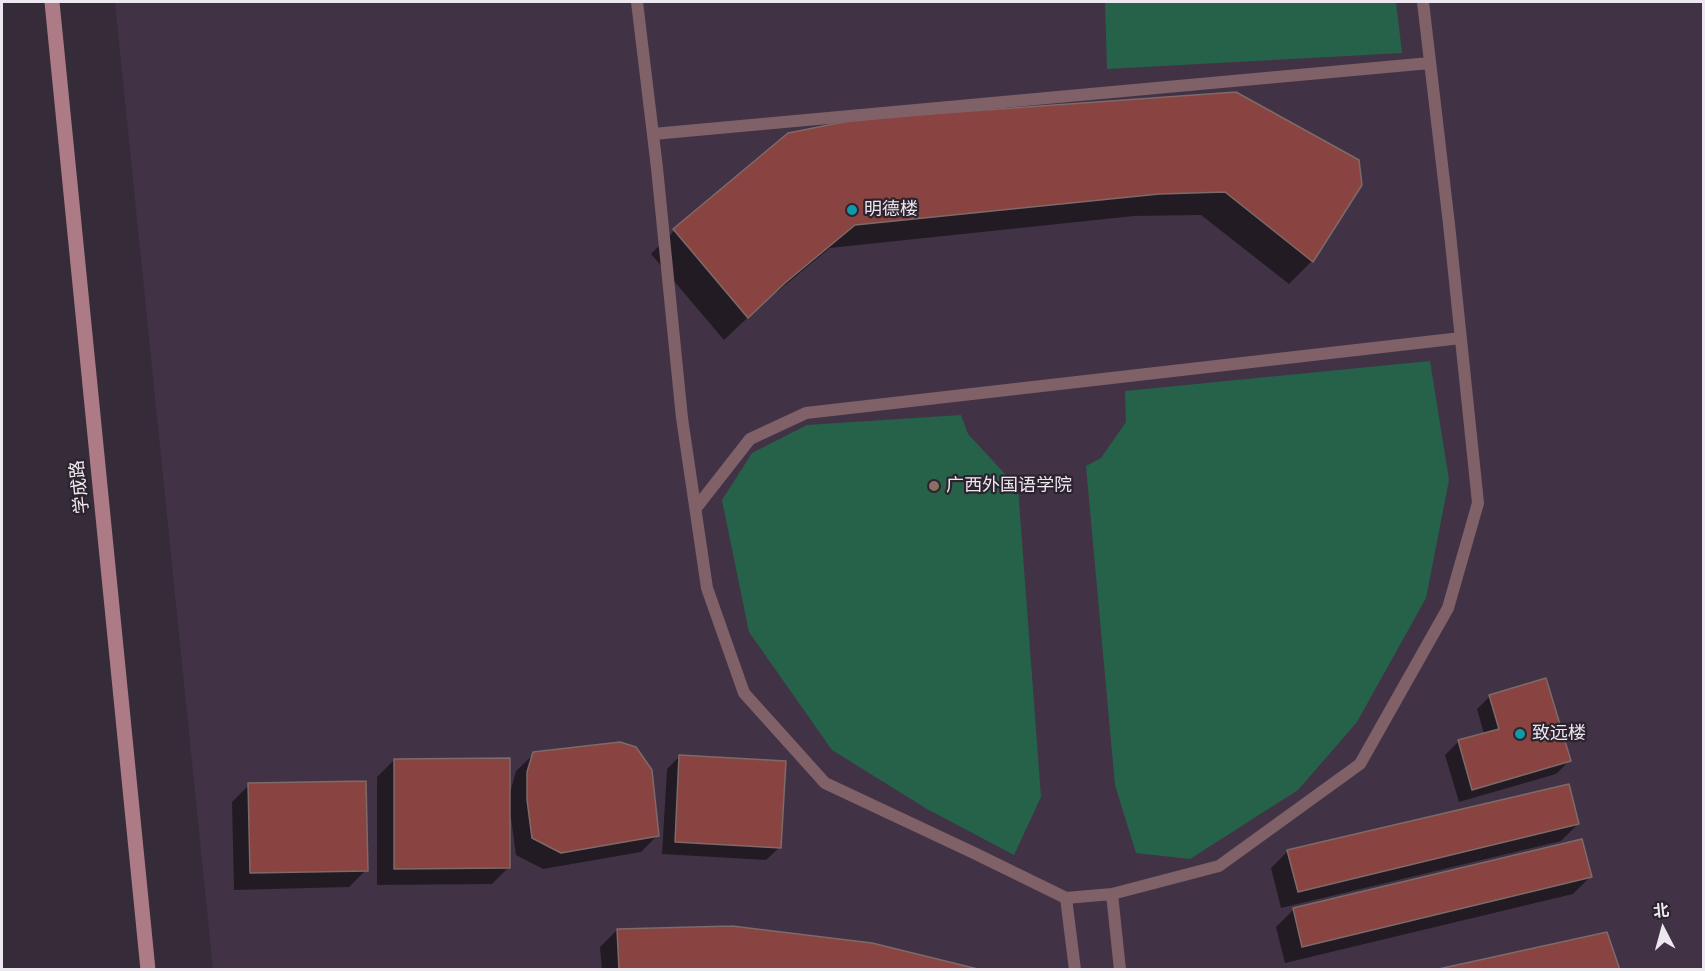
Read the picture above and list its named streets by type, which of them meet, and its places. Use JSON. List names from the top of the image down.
{
  "streets": {
    "street": ["学成路"]
  },
  "places": ["明德楼", "广西外国语学院", "致远楼"],
  "north": "top"
}
